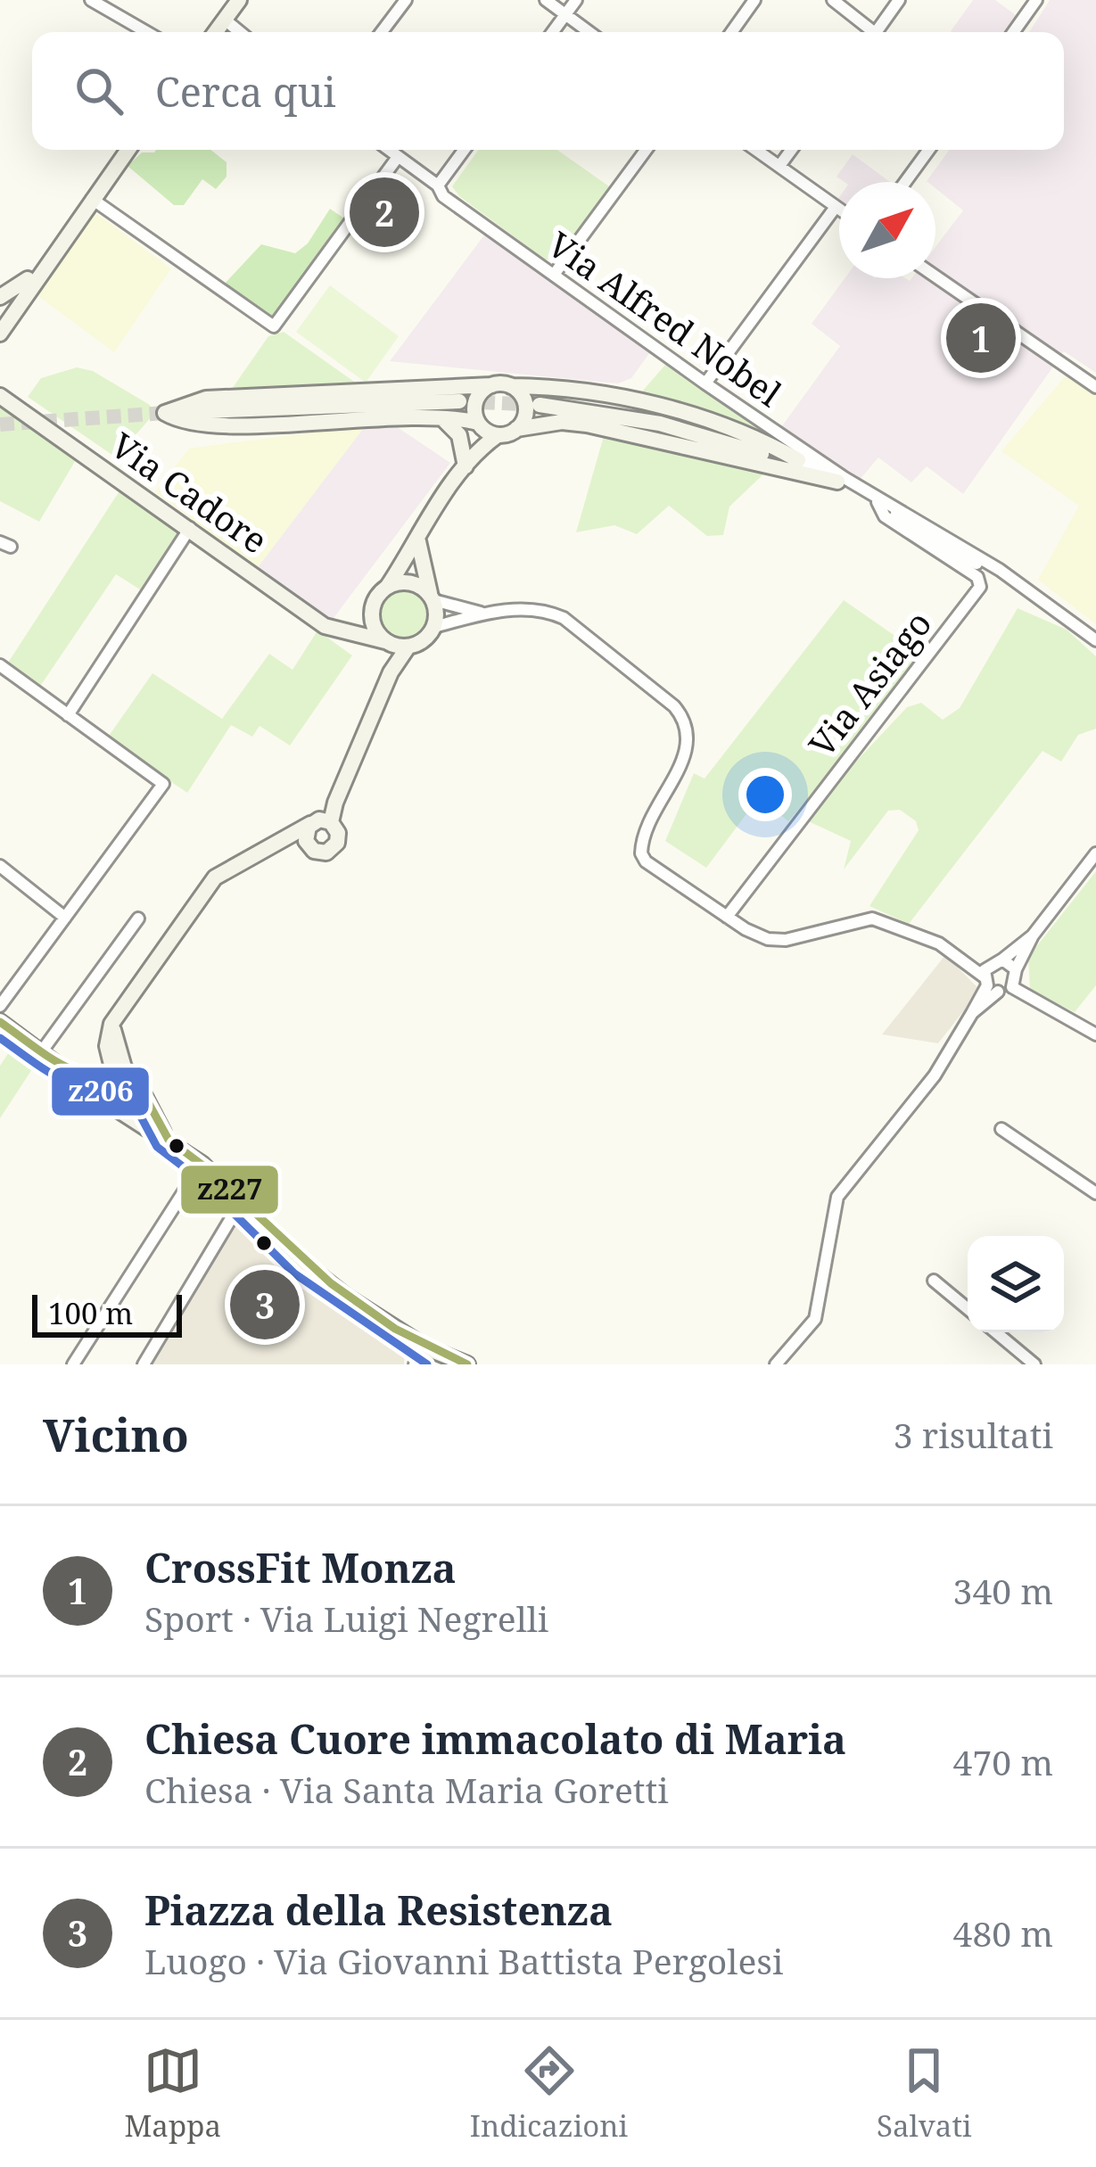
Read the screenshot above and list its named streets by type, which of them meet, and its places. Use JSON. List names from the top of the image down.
{
  "streets": {
    "street": ["Via Alfred Nobel", "Via Cadore", "Via Asiago"]
  },
  "crossings": [
    ["Via Alfred Nobel", "Via Asiago"]
  ],
  "lines": ["transit line z227", "transit line z206"],
  "scale_bar": "100 m",
  "north": "top right",
  "page": {
    "search": "Cerca qui",
    "pins": ["2", "1", "3"],
    "scale": "100 m",
    "heading": ["Vicino", "3 risultati"],
    "list": [
      {
        "mark": "1",
        "name": "CrossFit Monza",
        "note": "Sport · Via Luigi Negrelli",
        "value": "340 m"
      },
      {
        "mark": "2",
        "name": "Chiesa Cuore immacolato di Maria",
        "note": "Chiesa · Via Santa Maria Goretti",
        "value": "470 m"
      },
      {
        "mark": "3",
        "name": "Piazza della Resistenza",
        "note": "Luogo · Via Giovanni Battista Pergolesi",
        "value": "480 m"
      }
    ],
    "nav": ["Mappa", "Indicazioni", "Salvati"]
  }
}
